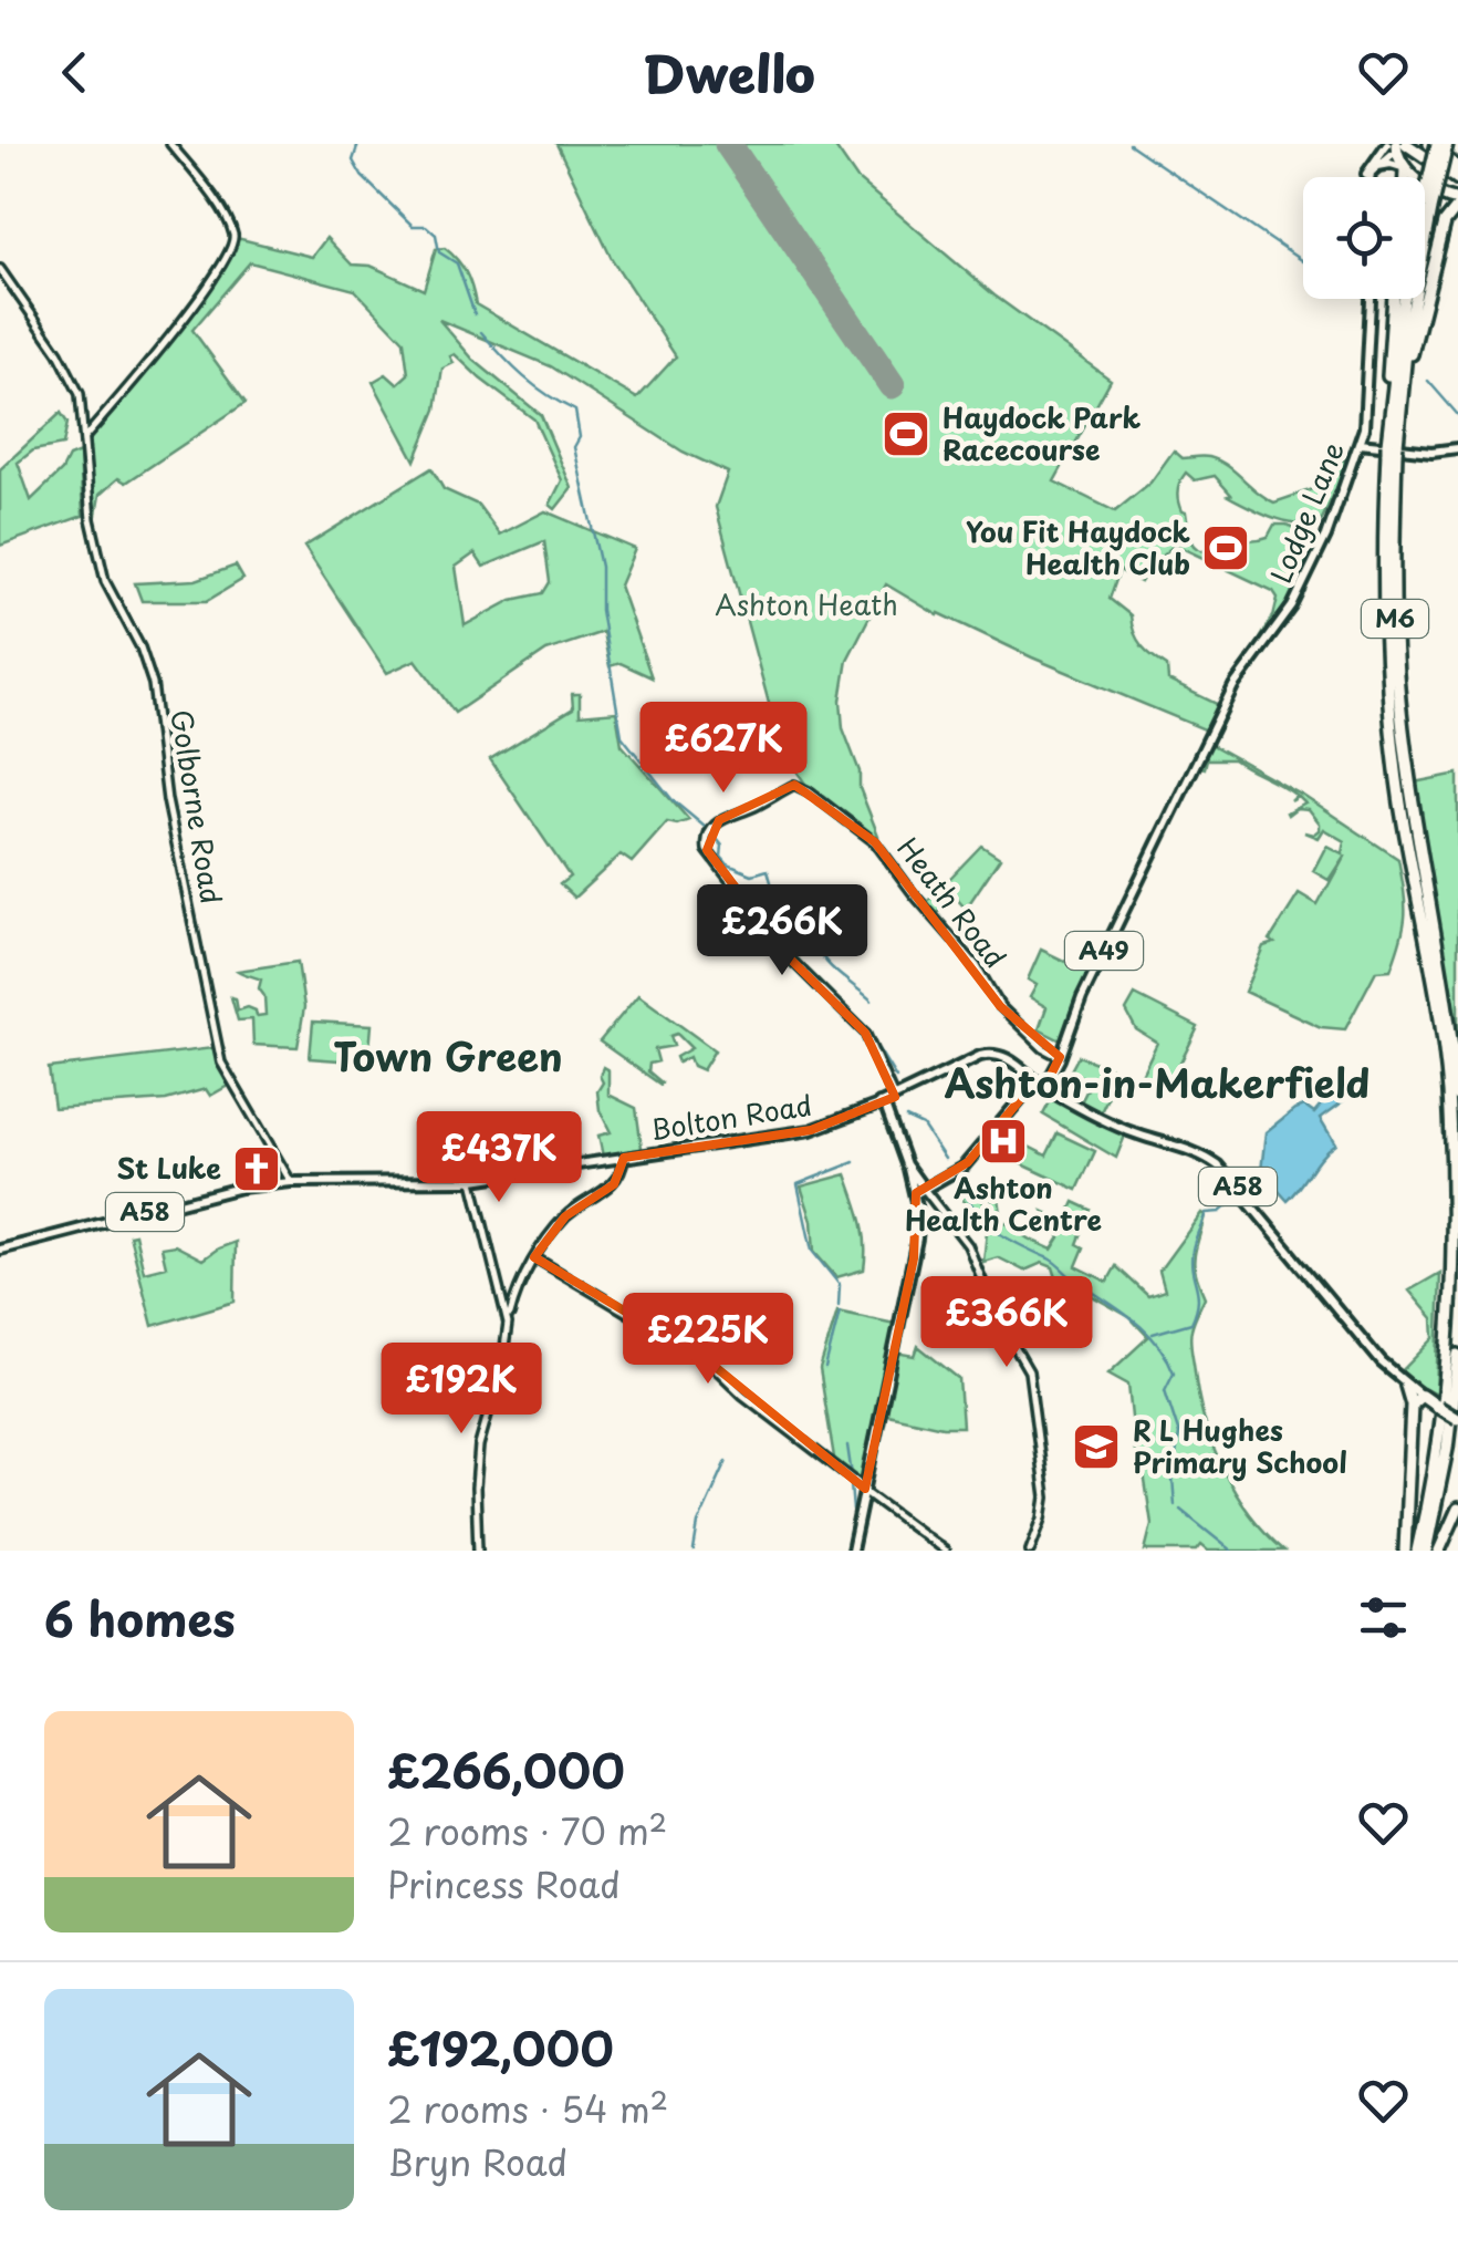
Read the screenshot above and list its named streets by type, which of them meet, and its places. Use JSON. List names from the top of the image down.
{
  "streets": {
    "highway": ["M6", "A58"],
    "main road": ["Lodge Lane", "A49", "Bolton Road"],
    "street": ["Golborne Road", "Heath Road"]
  },
  "crossings": [
    ["Lodge Lane", "Heath Road"],
    ["Lodge Lane", "A49"],
    ["Golborne Road", "Bolton Road"],
    ["Heath Road", "A49"],
    ["Heath Road", "A58"],
    ["A49", "A58"],
    ["Bolton Road", "A58"]
  ],
  "districts": ["Town Green", "Ashton-in-Makerfield"],
  "parks": ["Ashton Heath"],
  "places": {
    "sports": ["Haydock Park Racecourse", "You Fit Haydock Health Club"],
    "hospital": ["Ashton Health Centre"],
    "church": ["St Luke"],
    "school or university": ["R L Hughes Primary School"]
  },
  "page": {
    "header": "Dwello",
    "price": [
      "£627K",
      "£266K",
      "£437K",
      "£366K",
      "£225K",
      "£192K"
    ],
    "heading": "6 homes",
    "list": [
      {
        "name": "£266,000",
        "note": "2 rooms · 70 m² · Princess Road"
      },
      {
        "name": "£192,000",
        "note": "2 rooms · 54 m² · Bryn Road"
      }
    ]
  }
}
